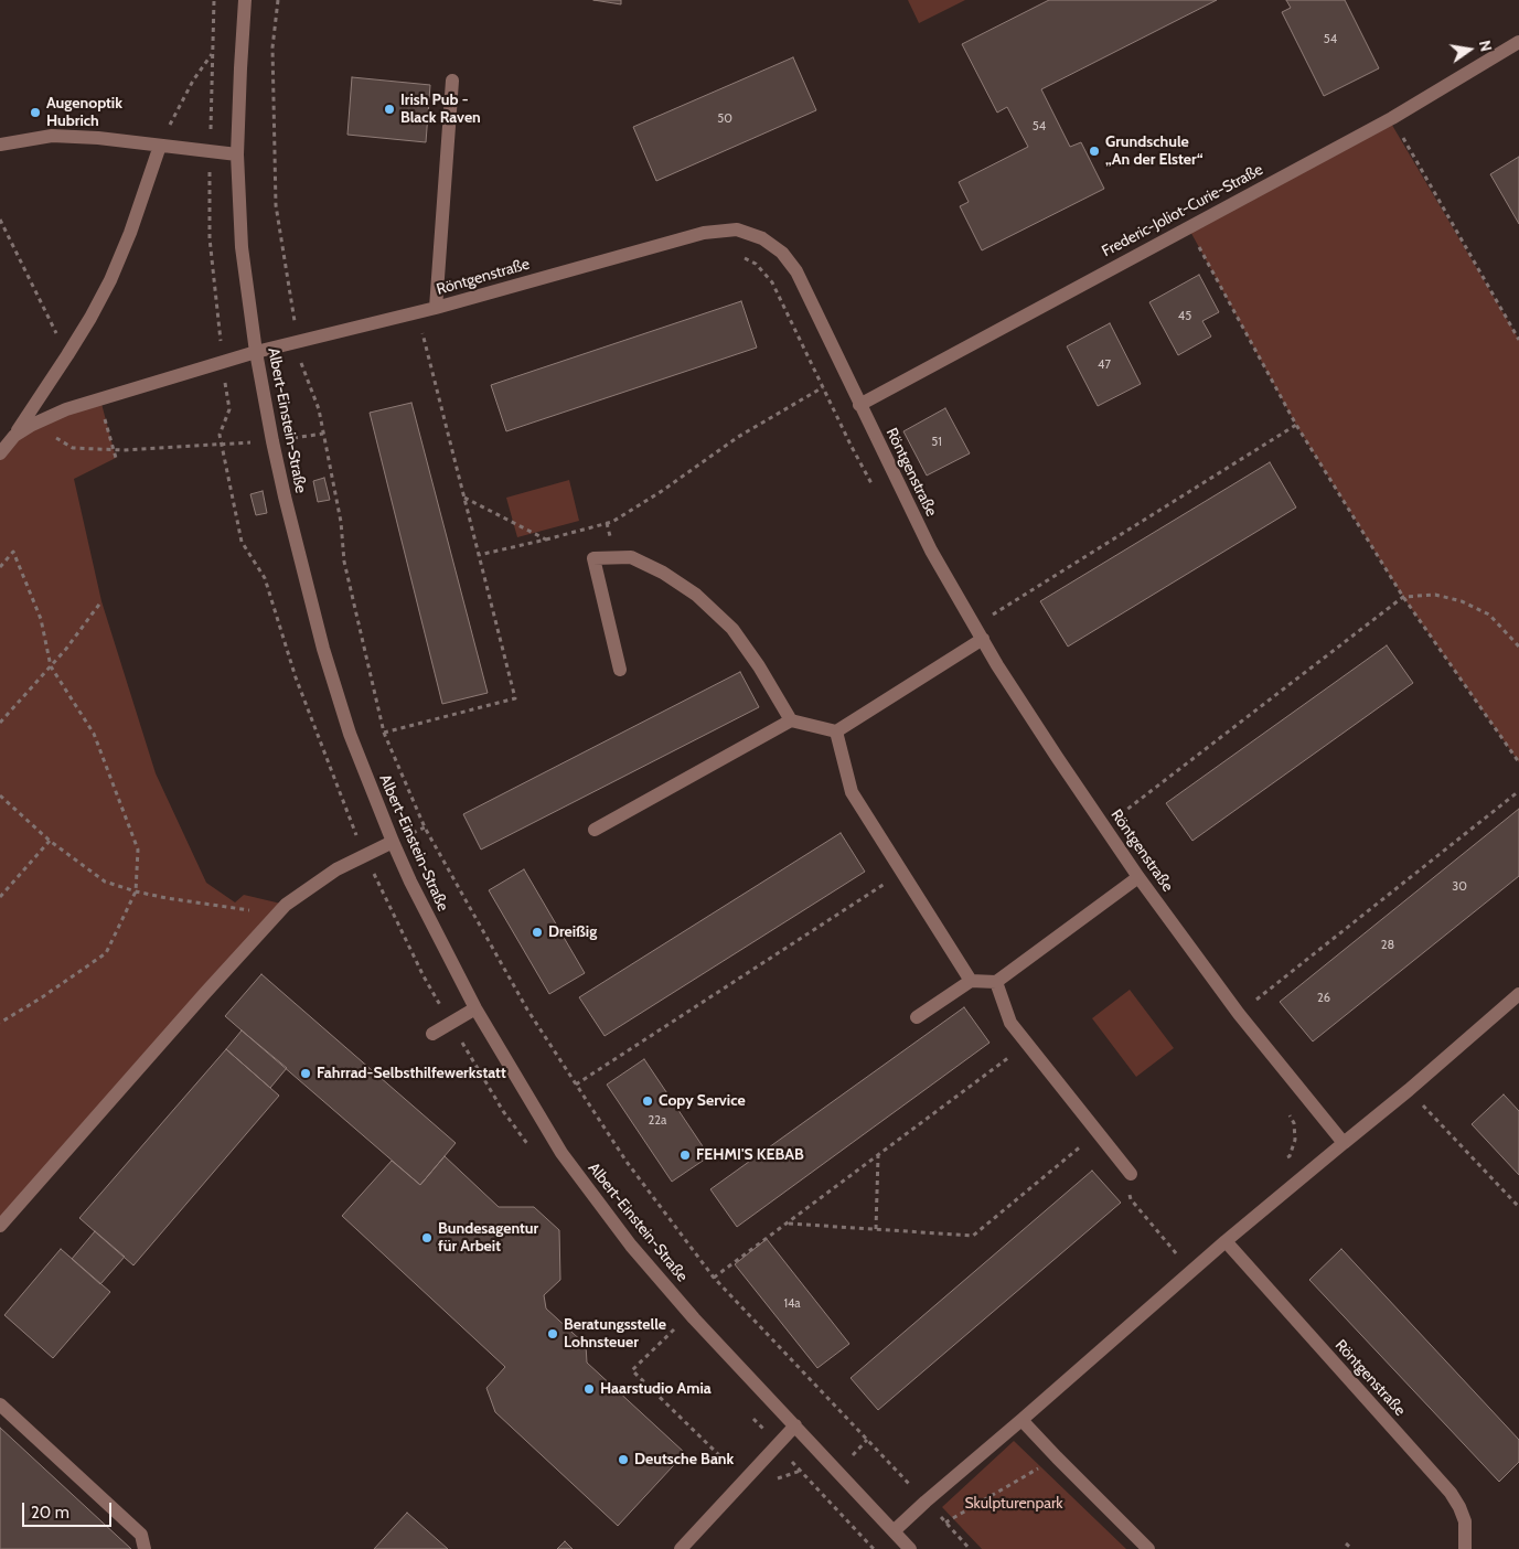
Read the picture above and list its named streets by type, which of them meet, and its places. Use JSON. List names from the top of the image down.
{
  "streets": {
    "street": ["Frederic-Joliot-Curie-Straße", "Röntgenstraße", "Albert-Einstein-Straße"]
  },
  "crossings": [
    ["Frederic-Joliot-Curie-Straße", "Röntgenstraße"],
    ["Röntgenstraße", "Albert-Einstein-Straße"]
  ],
  "parks": ["Skulpturenpark"],
  "places": [
    "Irish Pub - Black Raven",
    "Augenoptik Hubrich",
    "Grundschule „An der Elster“",
    "Dreißig",
    "Fahrrad-Selbsthilfewerkstatt",
    "Copy Service",
    "FEHMI'S KEBAB",
    "Bundesagentur für Arbeit",
    "Beratungsstelle Lohnsteuer",
    "Haarstudio Amia",
    "Deutsche Bank"
  ],
  "house_numbers": [
    "54",
    "50",
    "54",
    "45",
    "47",
    "51",
    "30",
    "28",
    "26",
    "22a",
    "14a"
  ],
  "scale_bar": "20 m",
  "north": "right"
}
